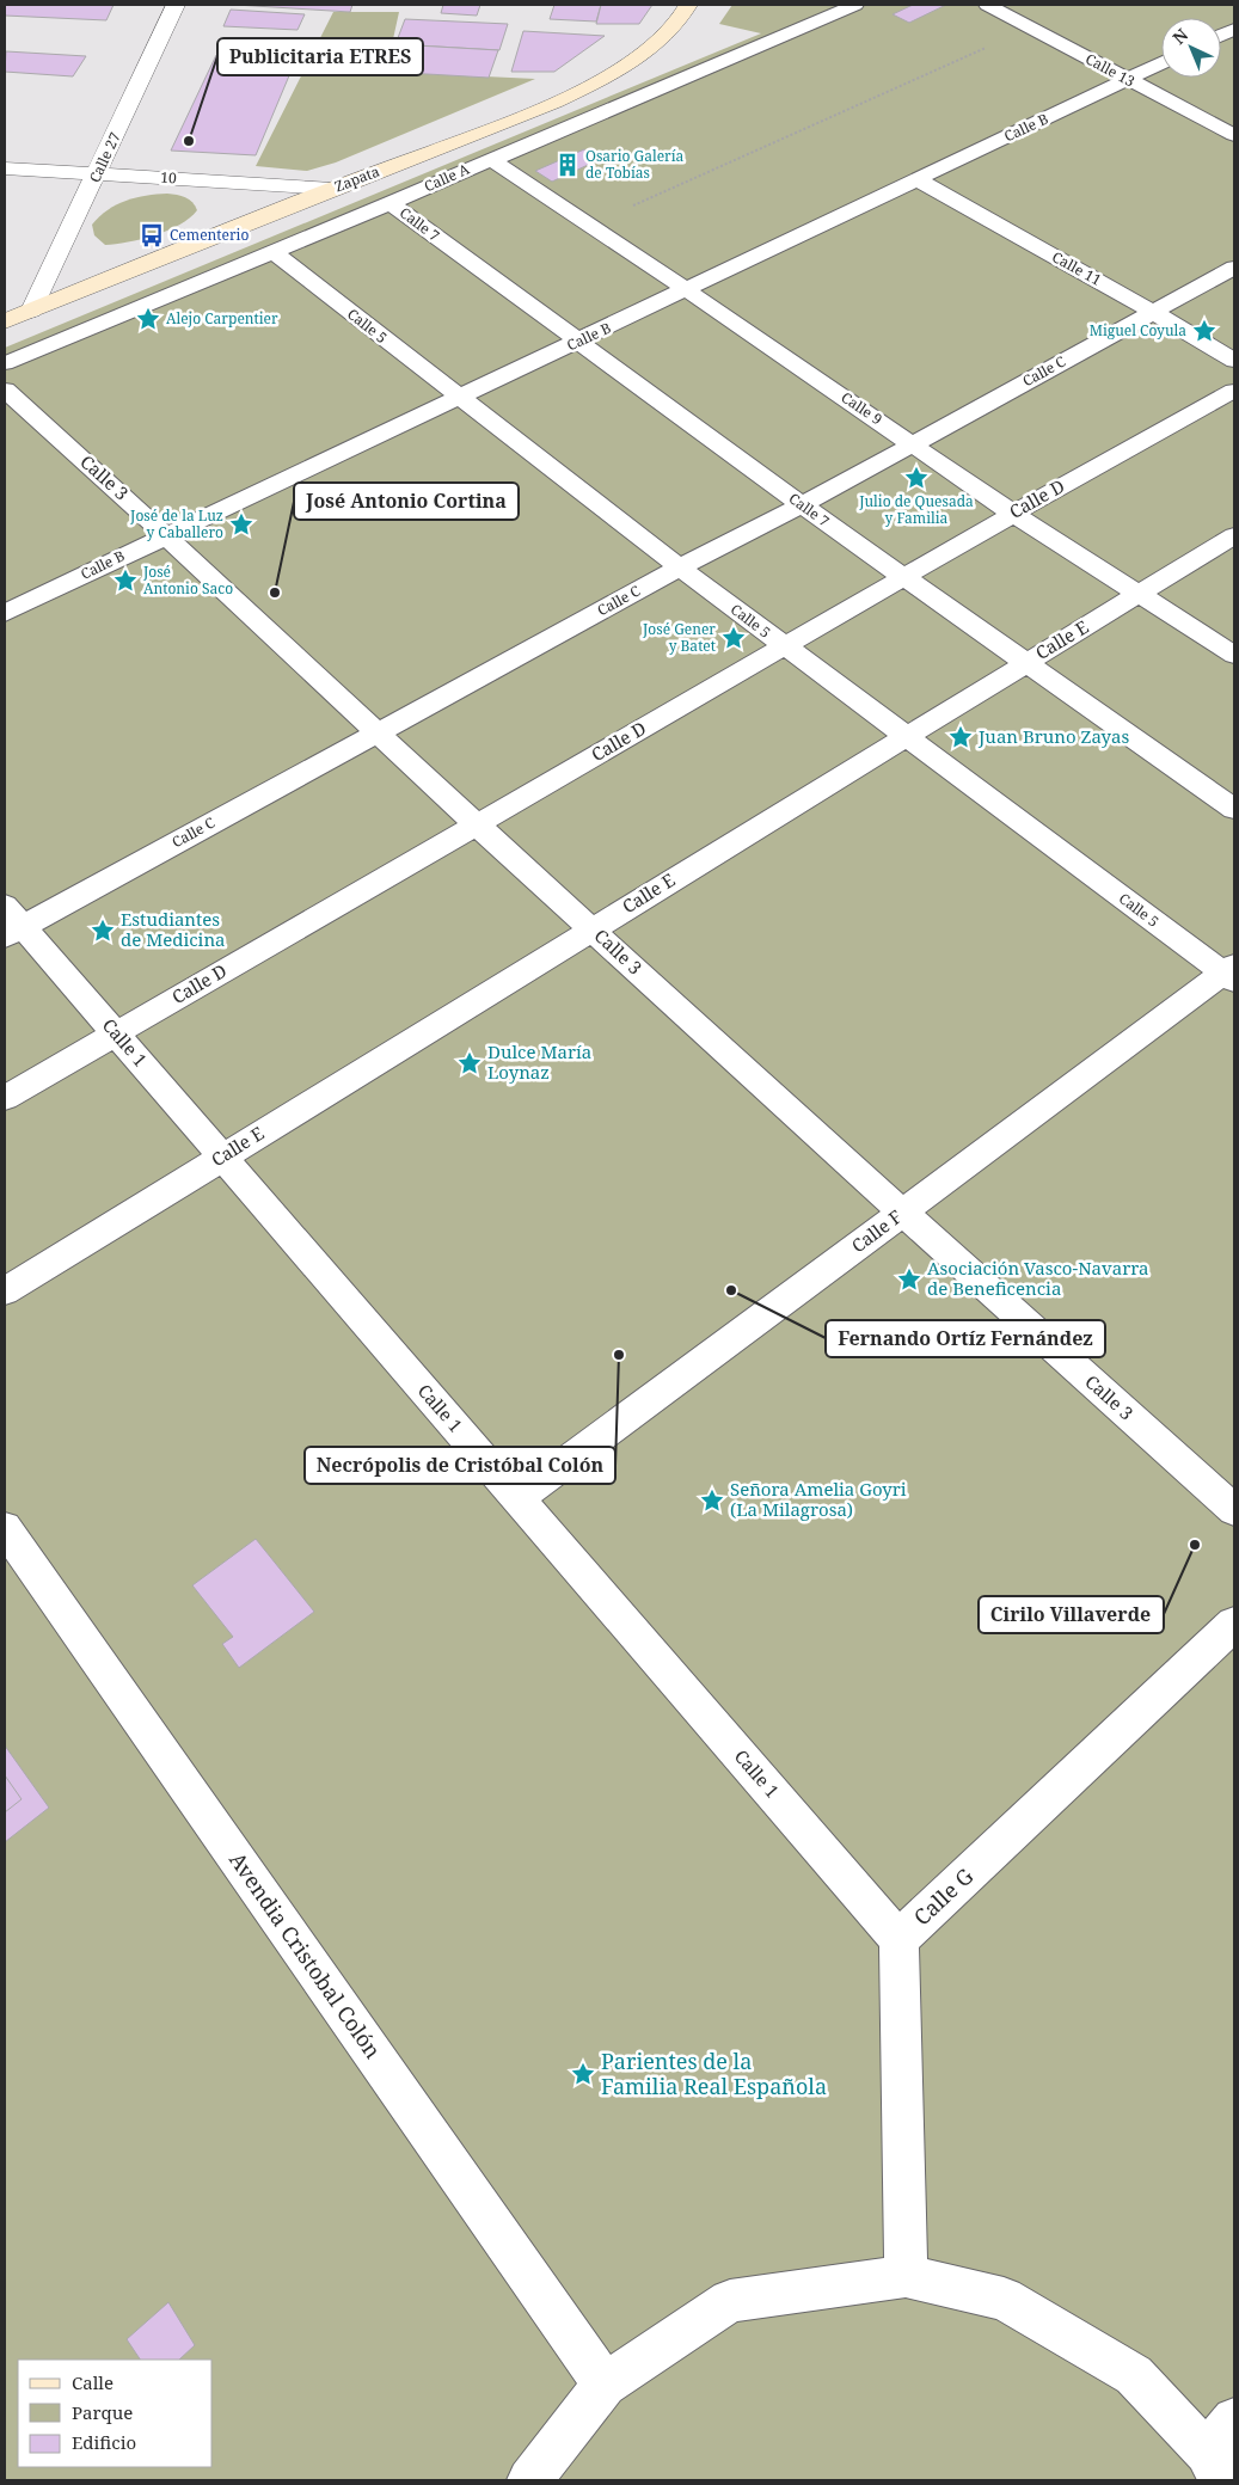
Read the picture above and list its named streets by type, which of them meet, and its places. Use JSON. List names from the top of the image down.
{
  "streets": {
    "main road": ["Zapata"],
    "street": ["Calle 27", "10"],
    "lane": [
      "Calle 13",
      "Calle B",
      "Calle A",
      "Calle 7",
      "Calle 11",
      "Calle 5",
      "Calle C",
      "Calle 9",
      "Calle 3",
      "Calle D",
      "Calle E",
      "Calle 1",
      "Calle F",
      "Calle G",
      "Avendia Cristobal Colón"
    ]
  },
  "crossings": [
    ["Calle 13", "Calle B"],
    ["Calle B", "Calle 7"],
    ["Calle B", "Calle 11"],
    ["Calle B", "Calle 5"],
    ["Calle B", "Calle 9"],
    ["Calle B", "Calle 3"],
    ["Calle 27", "10"],
    ["Calle 27", "Zapata"],
    ["10", "Zapata"],
    ["Calle A", "Calle 7"],
    ["Calle A", "Calle 5"],
    ["Calle A", "Calle 9"],
    ["Calle 7", "Calle C"],
    ["Calle 7", "Calle D"],
    ["Calle 7", "Calle E"],
    ["Calle 11", "Calle C"],
    ["Calle 5", "Calle C"],
    ["Calle 5", "Calle D"],
    ["Calle 5", "Calle E"],
    ["Calle 5", "Calle F"],
    ["Calle C", "Calle 9"],
    ["Calle C", "Calle 3"],
    ["Calle C", "Calle 1"],
    ["Calle 9", "Calle D"],
    ["Calle 9", "Calle E"],
    ["Calle 3", "Calle D"],
    ["Calle 3", "Calle E"],
    ["Calle 3", "Calle F"],
    ["Calle D", "Calle 1"],
    ["Calle E", "Calle 1"],
    ["Calle 1", "Calle F"],
    ["Calle 1", "Calle G"]
  ],
  "places": {
    "other": [
      "Publicitaria ETRES",
      "José Antonio Cortina",
      "Fernando Ortíz Fernández",
      "Necrópolis de Cristóbal Colón",
      "Cirilo Villaverde"
    ],
    "building": ["Osario Galería de Tobías"],
    "bus stop": ["Cementerio"],
    "place": [
      "Alejo Carpentier",
      "Miguel Coyula",
      "Julio de Quesada y Familia",
      "José de la Luz y Caballero",
      "José Antonio Saco",
      "José Gener y Batet",
      "Juan Bruno Zayas",
      "Estudiantes de Medicina",
      "Dulce María Loynaz",
      "Asociación Vasco-Navarra de Beneficencia",
      "Señora Amelia Goyri (La Milagrosa)",
      "Parientes de la Familia Real Española"
    ]
  },
  "legend": ["Calle", "Parque", "Edificio"],
  "north": "top left"
}
